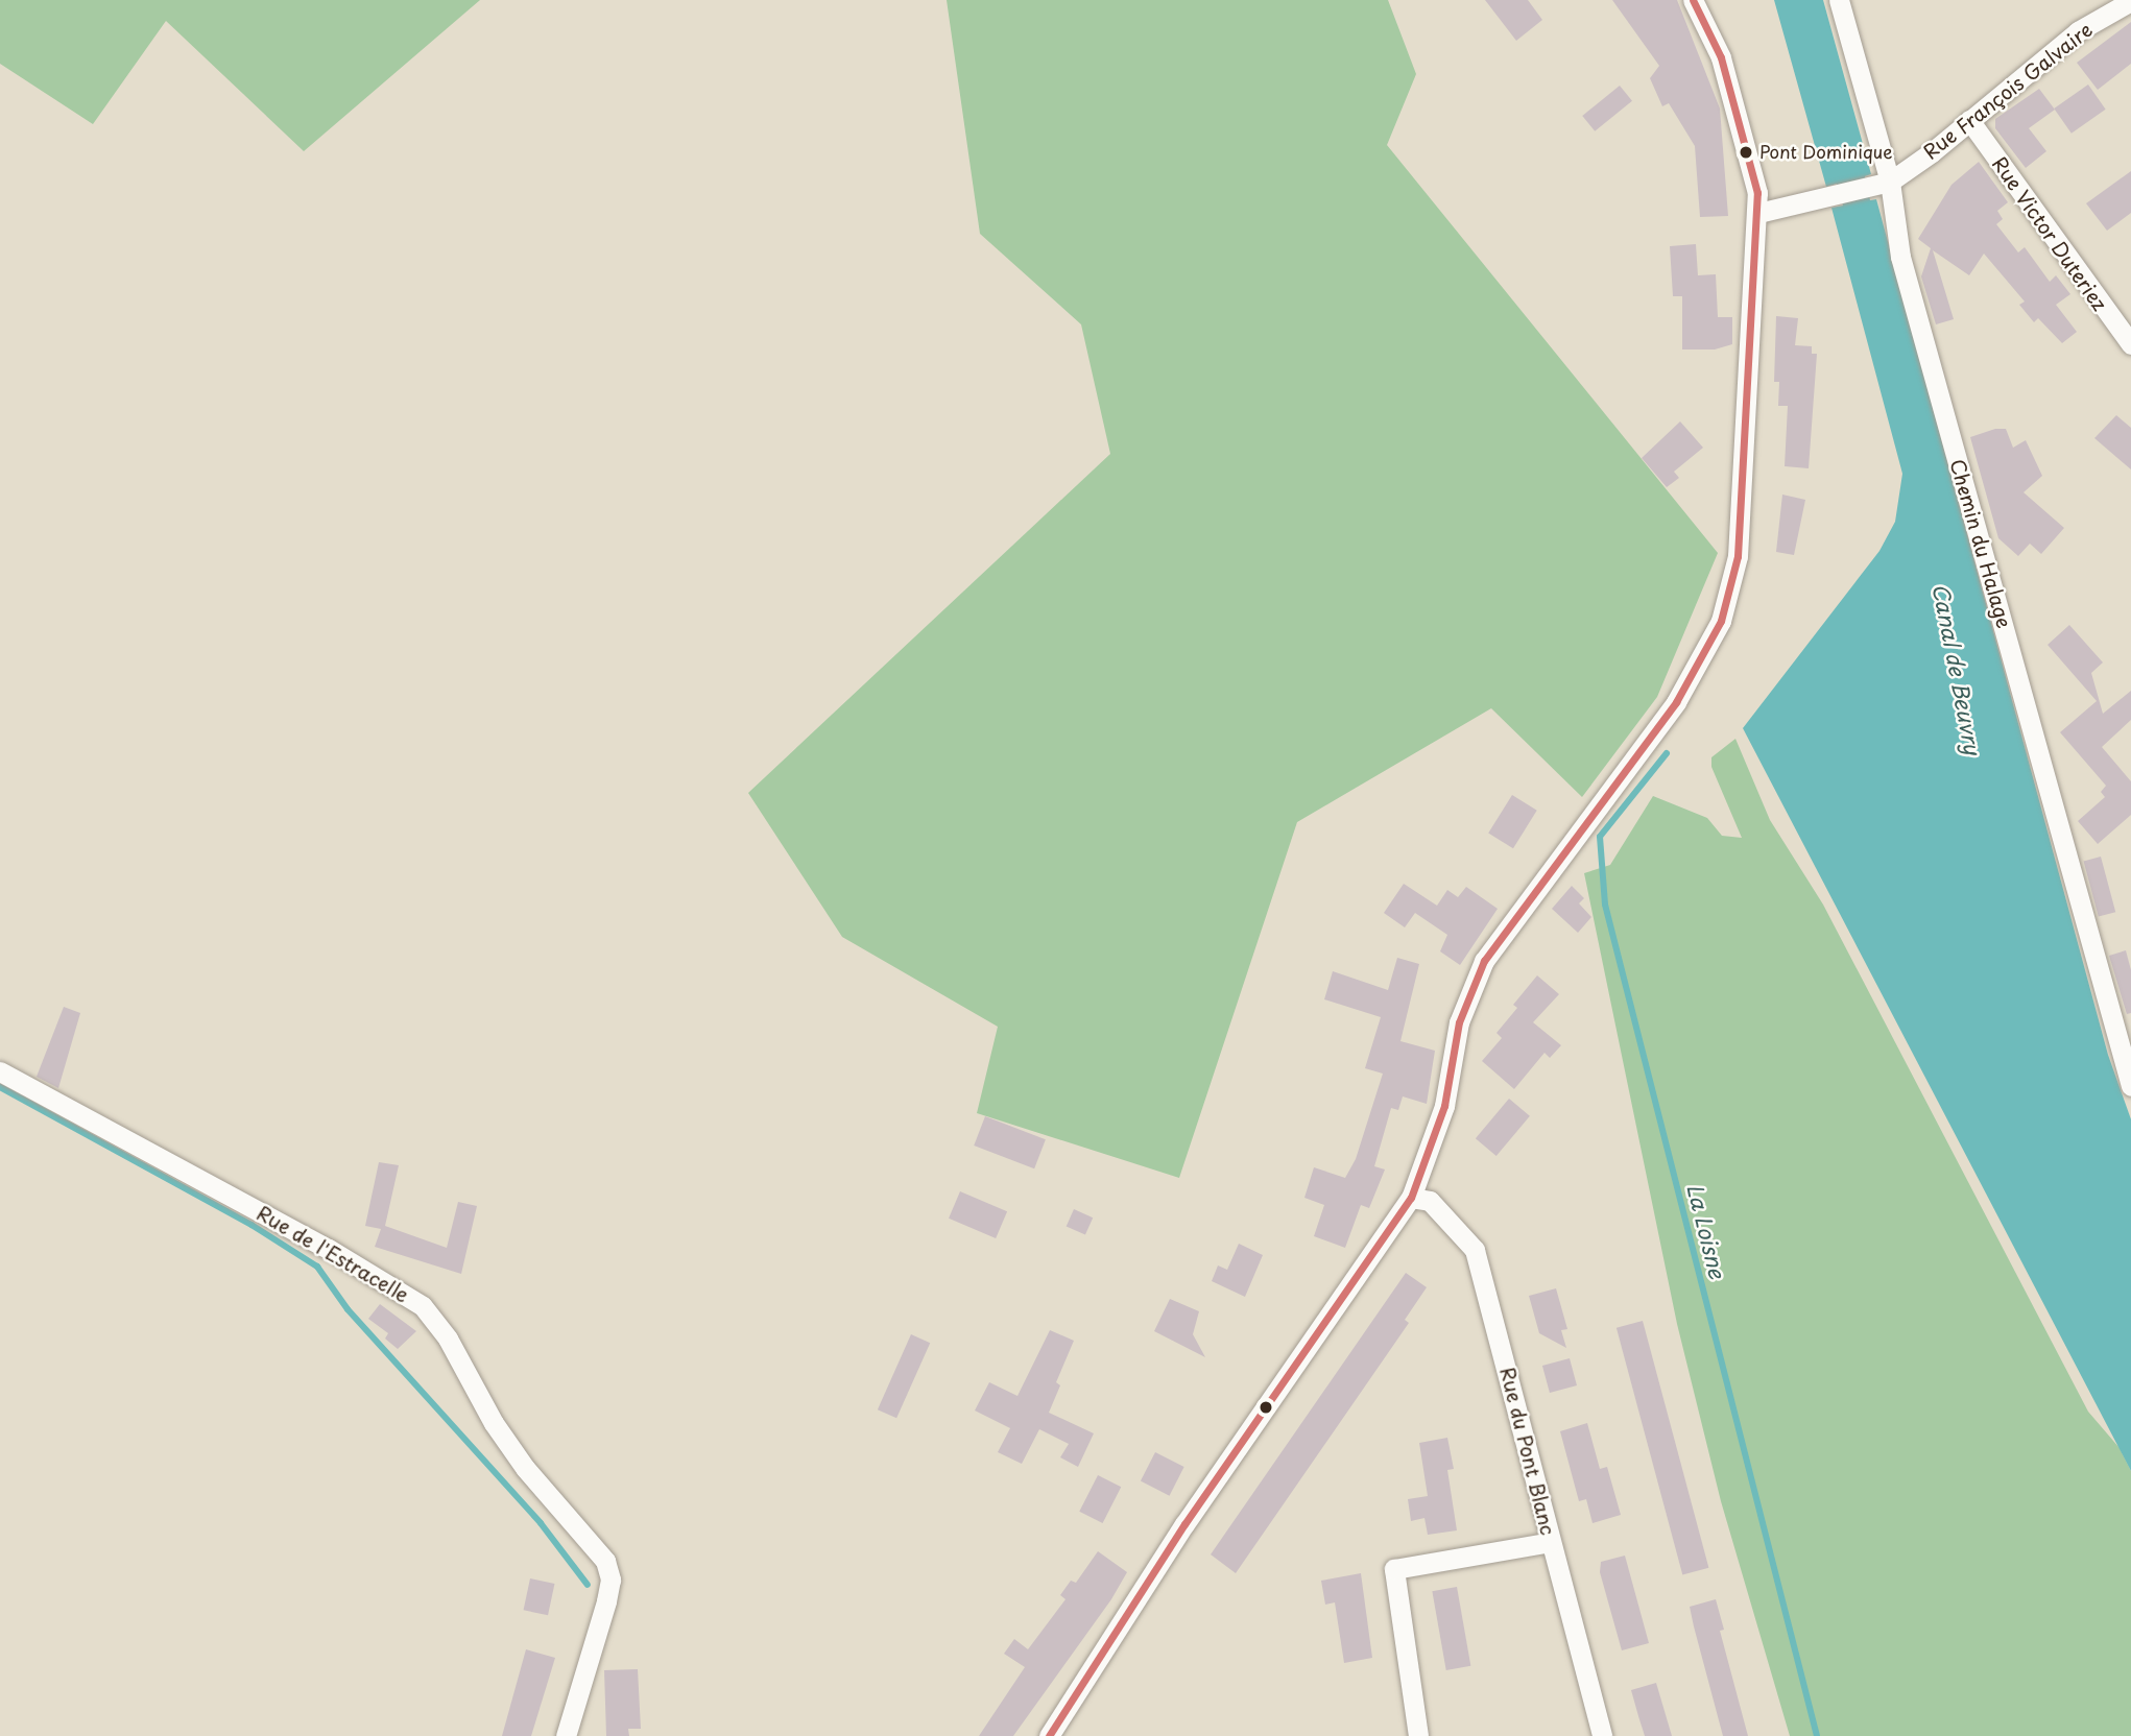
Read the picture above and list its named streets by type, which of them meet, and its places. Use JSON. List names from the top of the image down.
{
  "streets": {
    "street": [
      "Rue François Galvaire",
      "Rue Victor Duteriez",
      "Chemin du Halage",
      "Rue de l'Estracelle",
      "Rue du Pont Blanc"
    ]
  },
  "crossings": [
    ["Rue François Galvaire", "Rue Victor Duteriez"],
    ["Rue François Galvaire", "Chemin du Halage"]
  ],
  "water": ["Canal de Beuvry", "La Loisne"],
  "places": ["Pont Dominique"]
}
